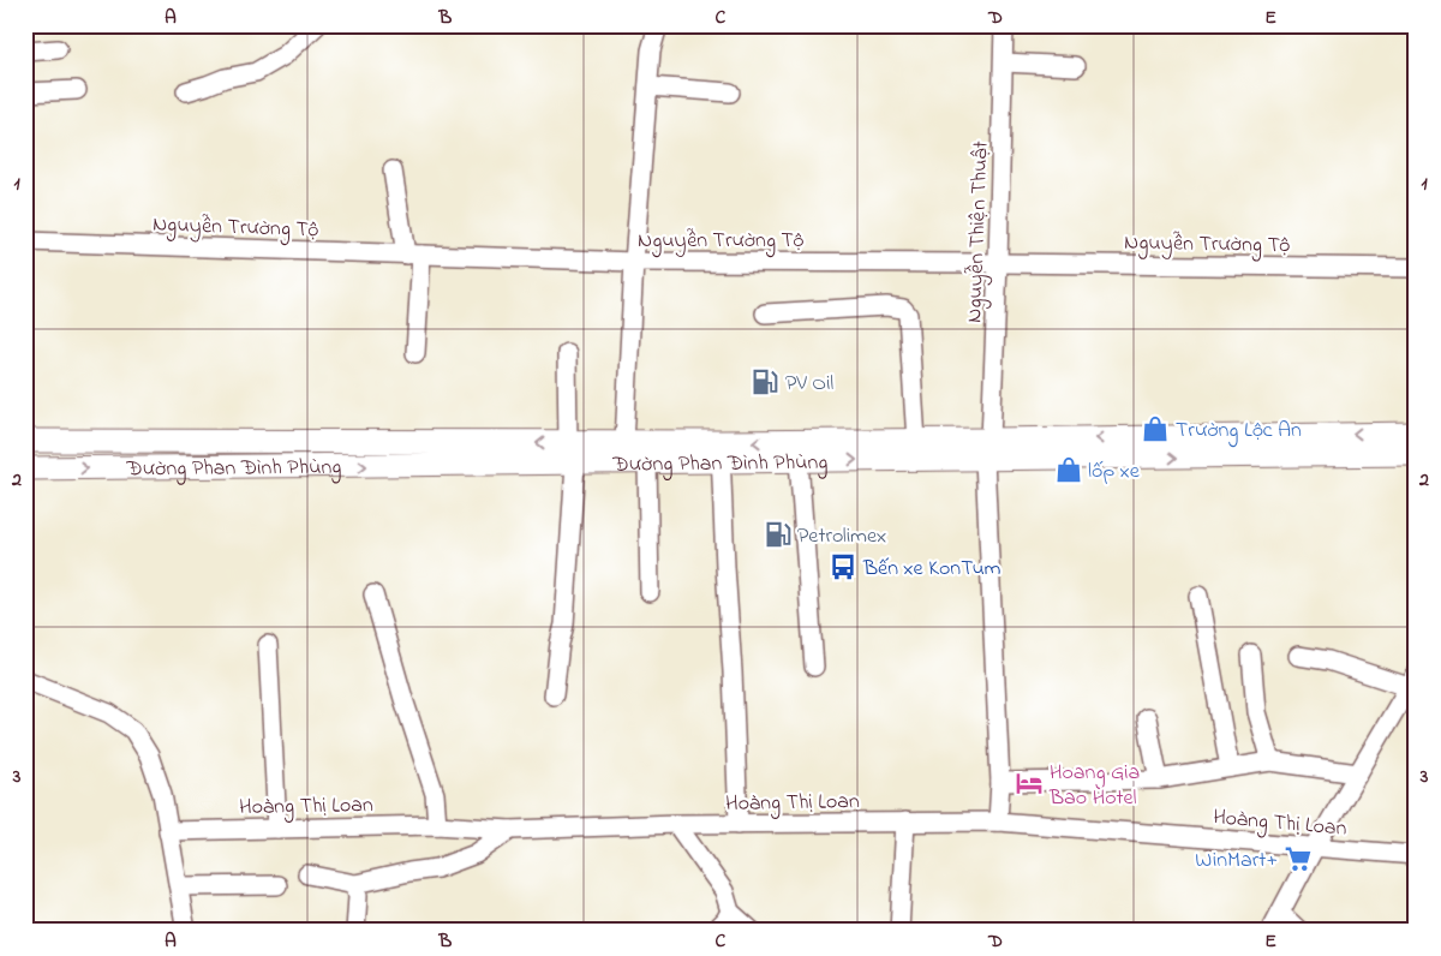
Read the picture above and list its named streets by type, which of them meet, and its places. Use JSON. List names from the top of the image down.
{
  "streets": {
    "main road": ["Đường Phan Đình Phùng"],
    "street": ["Nguyễn Trường Tộ", "Nguyễn Thiện Thuật", "Hoàng Thị Loan"]
  },
  "crossings": [
    ["Nguyễn Trường Tộ", "Nguyễn Thiện Thuật"],
    ["Nguyễn Thiện Thuật", "Đường Phan Đình Phùng"],
    ["Nguyễn Thiện Thuật", "Hoàng Thị Loan"]
  ],
  "places": {
    "fuel station": ["PV Oil", "Petrolimex"],
    "shop": ["Trường Lộc An", "lốp xe"],
    "bus stop": ["Bến xe KonTum"],
    "hotel": ["Hoang Gia Bao Hotel"],
    "supermarket": ["WinMart+"]
  },
  "grid": {
    "columns": [
      "A",
      "B",
      "C",
      "D",
      "E"
    ],
    "rows": ["1", "2", "3"]
  }
}
